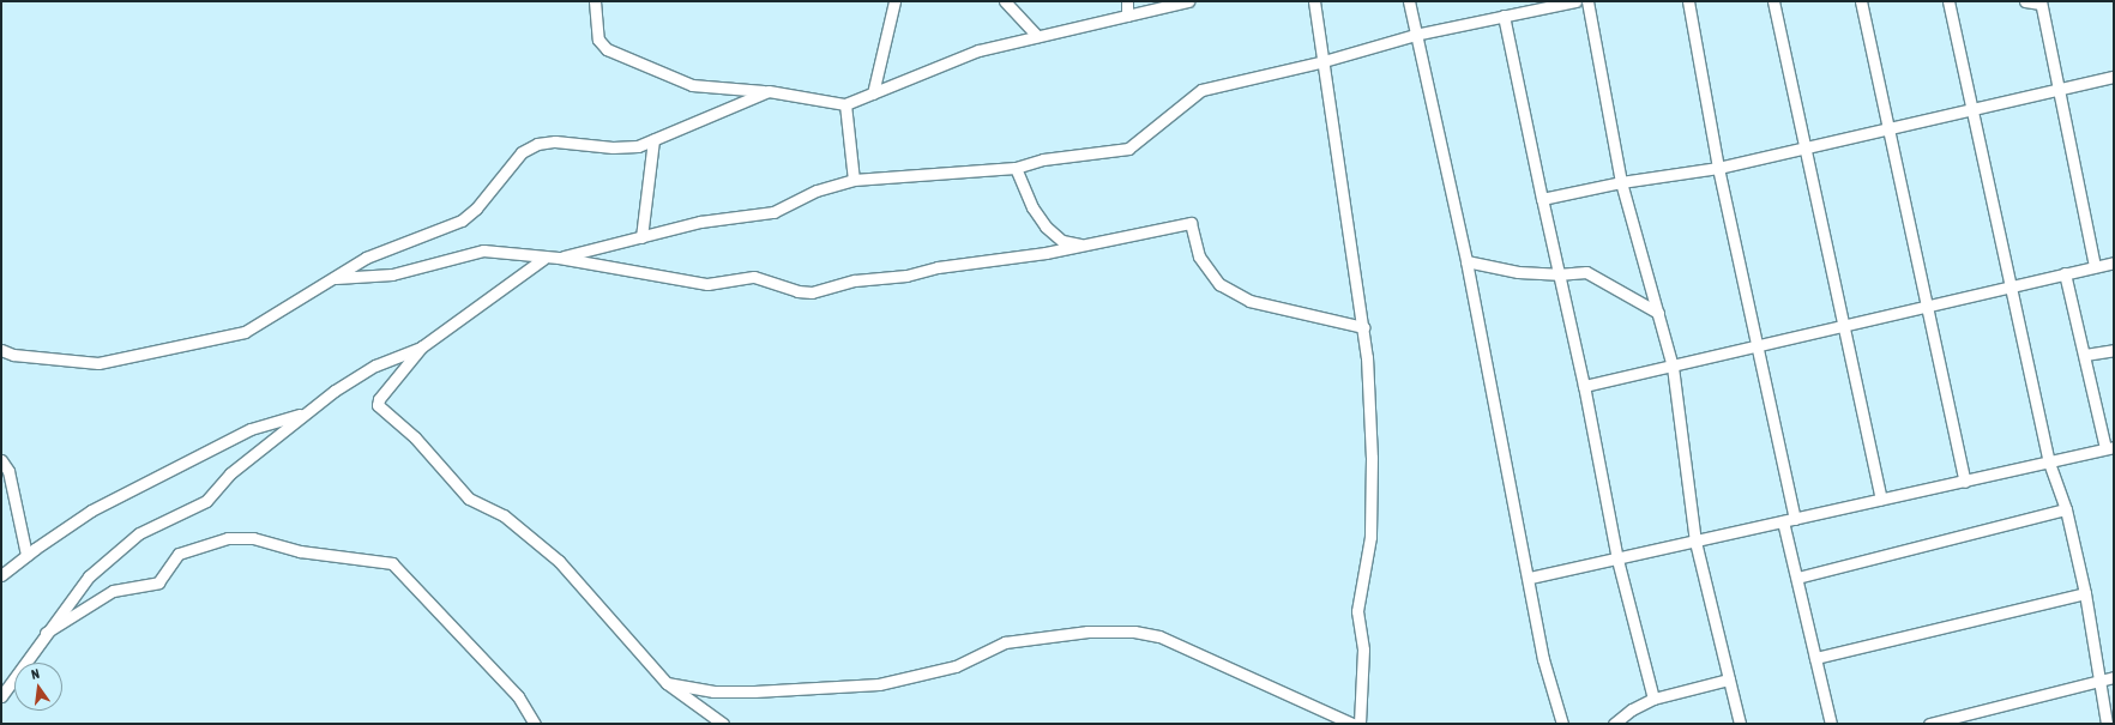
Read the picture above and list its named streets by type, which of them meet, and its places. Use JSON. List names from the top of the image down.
{
  "north": "top"
}
